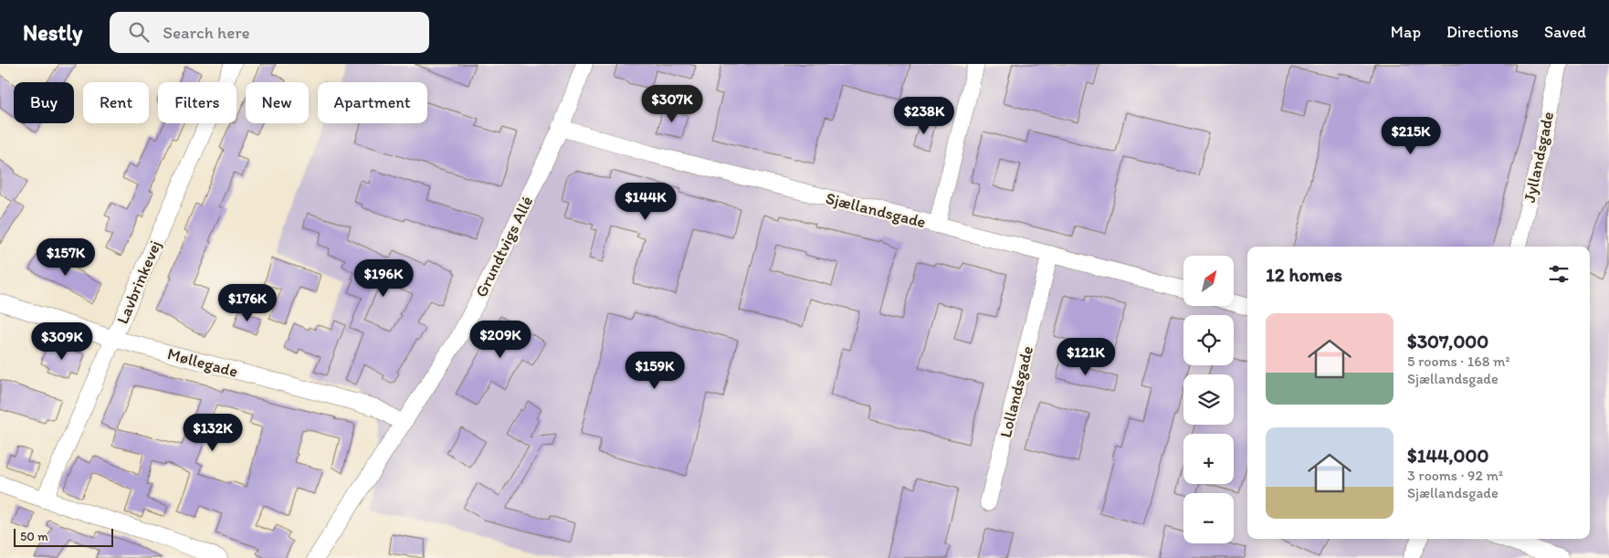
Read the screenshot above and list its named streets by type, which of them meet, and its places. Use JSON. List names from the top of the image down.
{
  "streets": {
    "street": [
      "Jyllandsgade",
      "Sjællandsgade",
      "Grundtvigs Allé",
      "Lavbrinkevej",
      "Møllegade",
      "Lollandsgade"
    ]
  },
  "crossings": [
    ["Sjællandsgade", "Grundtvigs Allé"],
    ["Sjællandsgade", "Lollandsgade"],
    ["Grundtvigs Allé", "Møllegade"],
    ["Lavbrinkevej", "Møllegade"]
  ],
  "scale_bar": "50 m",
  "north": "top right",
  "page": {
    "header": "Nestly",
    "search": "Search here",
    "nav": ["Map", "Directions", "Saved"],
    "chip": [
      "Buy",
      "Rent",
      "Filters",
      "New",
      "Apartment"
    ],
    "price": [
      "$307K",
      "$238K",
      "$215K",
      "$144K",
      "$157K",
      "$196K",
      "$176K",
      "$209K",
      "$309K",
      "$121K",
      "$159K",
      "$132K"
    ],
    "heading": "12 homes",
    "map_buttons": ["+", "−"],
    "list": [
      {
        "name": "$307,000",
        "note": "5 rooms · 168 m² · Sjællandsgade"
      },
      {
        "name": "$144,000",
        "note": "3 rooms · 92 m² · Sjællandsgade"
      }
    ],
    "scale": "50 m"
  }
}
